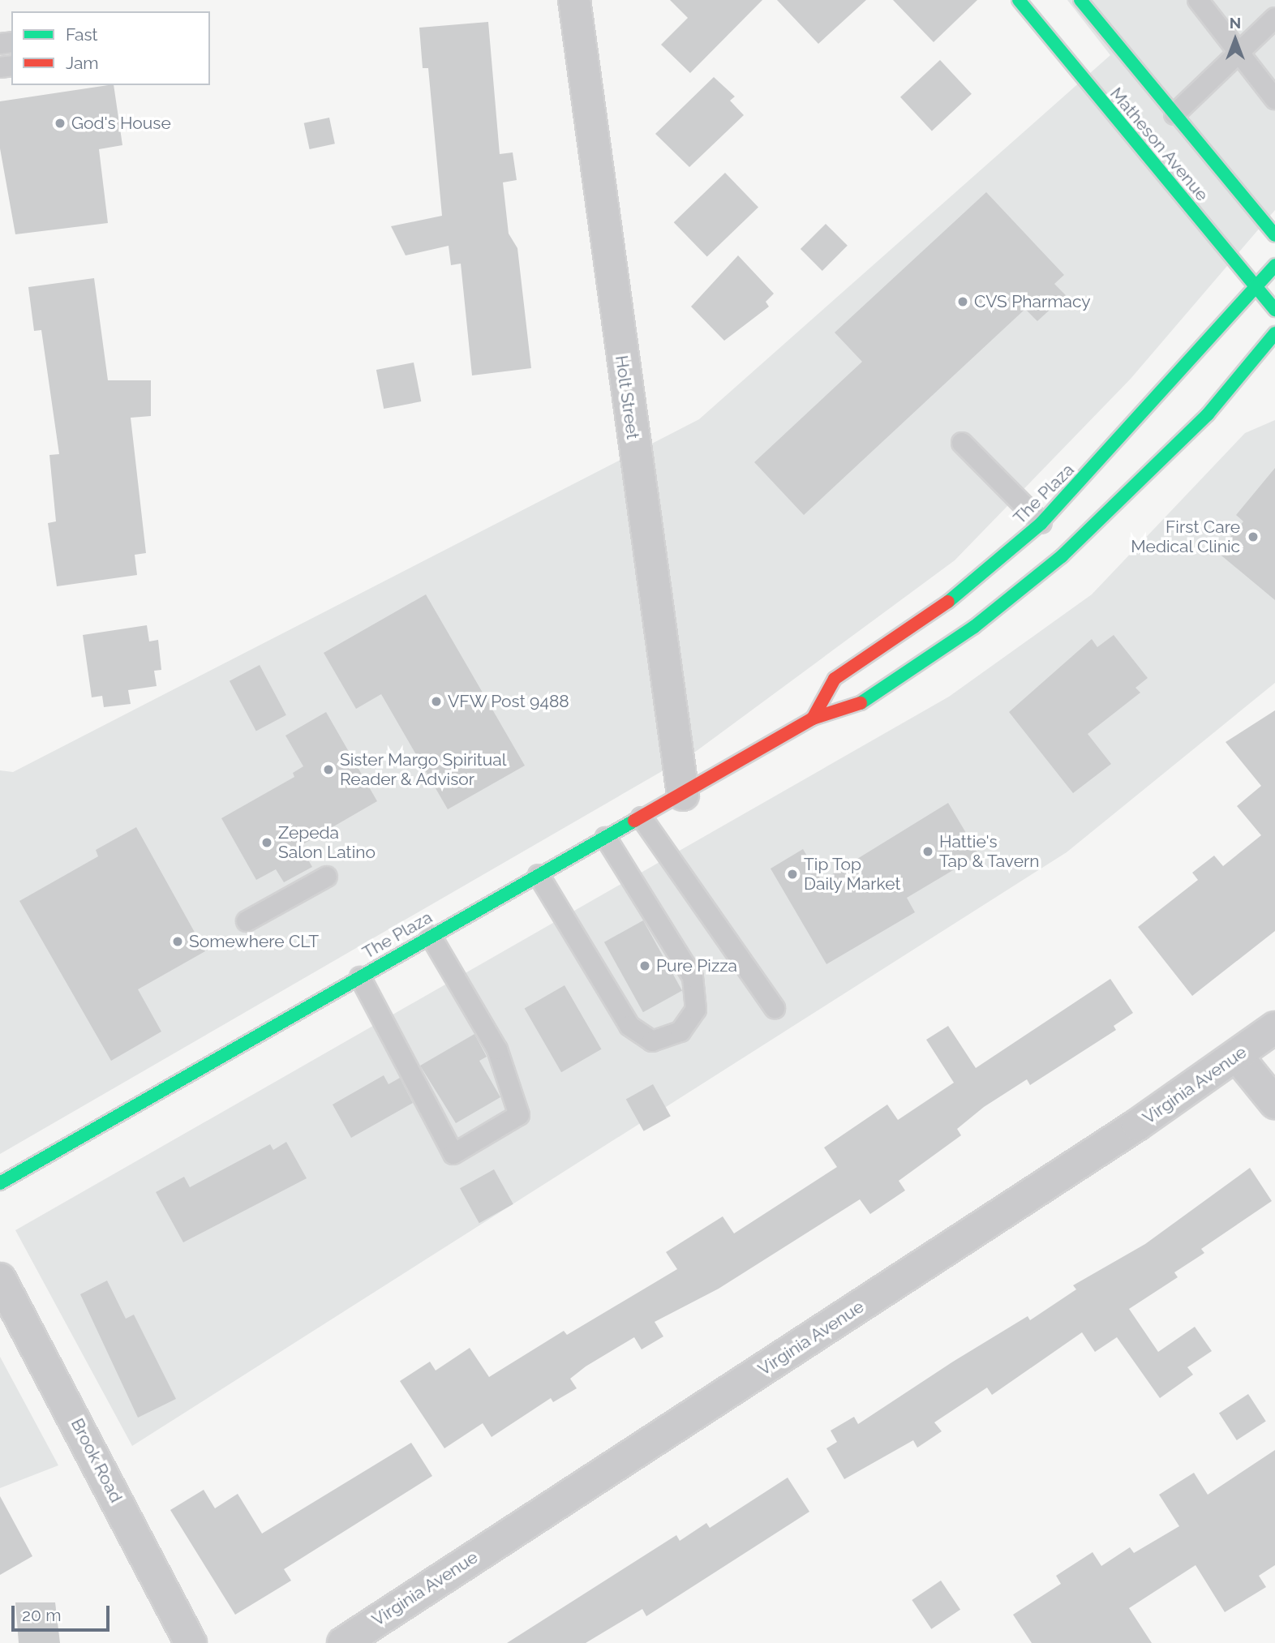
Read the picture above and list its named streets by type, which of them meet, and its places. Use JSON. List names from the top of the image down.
{
  "streets": {
    "main road": ["Matheson Avenue", "The Plaza"],
    "street": ["Holt Street", "Virginia Avenue", "Brook Road"]
  },
  "crossings": [
    ["Matheson Avenue", "The Plaza"],
    ["Holt Street", "The Plaza"]
  ],
  "places": [
    "God's House",
    "CVS Pharmacy",
    "First Care Medical Clinic",
    "VFW Post 9488",
    "Sister Margo Spiritual Reader & Advisor",
    "Zepeda Salon Latino",
    "Hattie's Tap & Tavern",
    "Tip Top Daily Market",
    "Somewhere CLT",
    "Pure Pizza"
  ],
  "legend": ["Fast", "Jam"],
  "scale_bar": "20 m",
  "north": "top"
}
